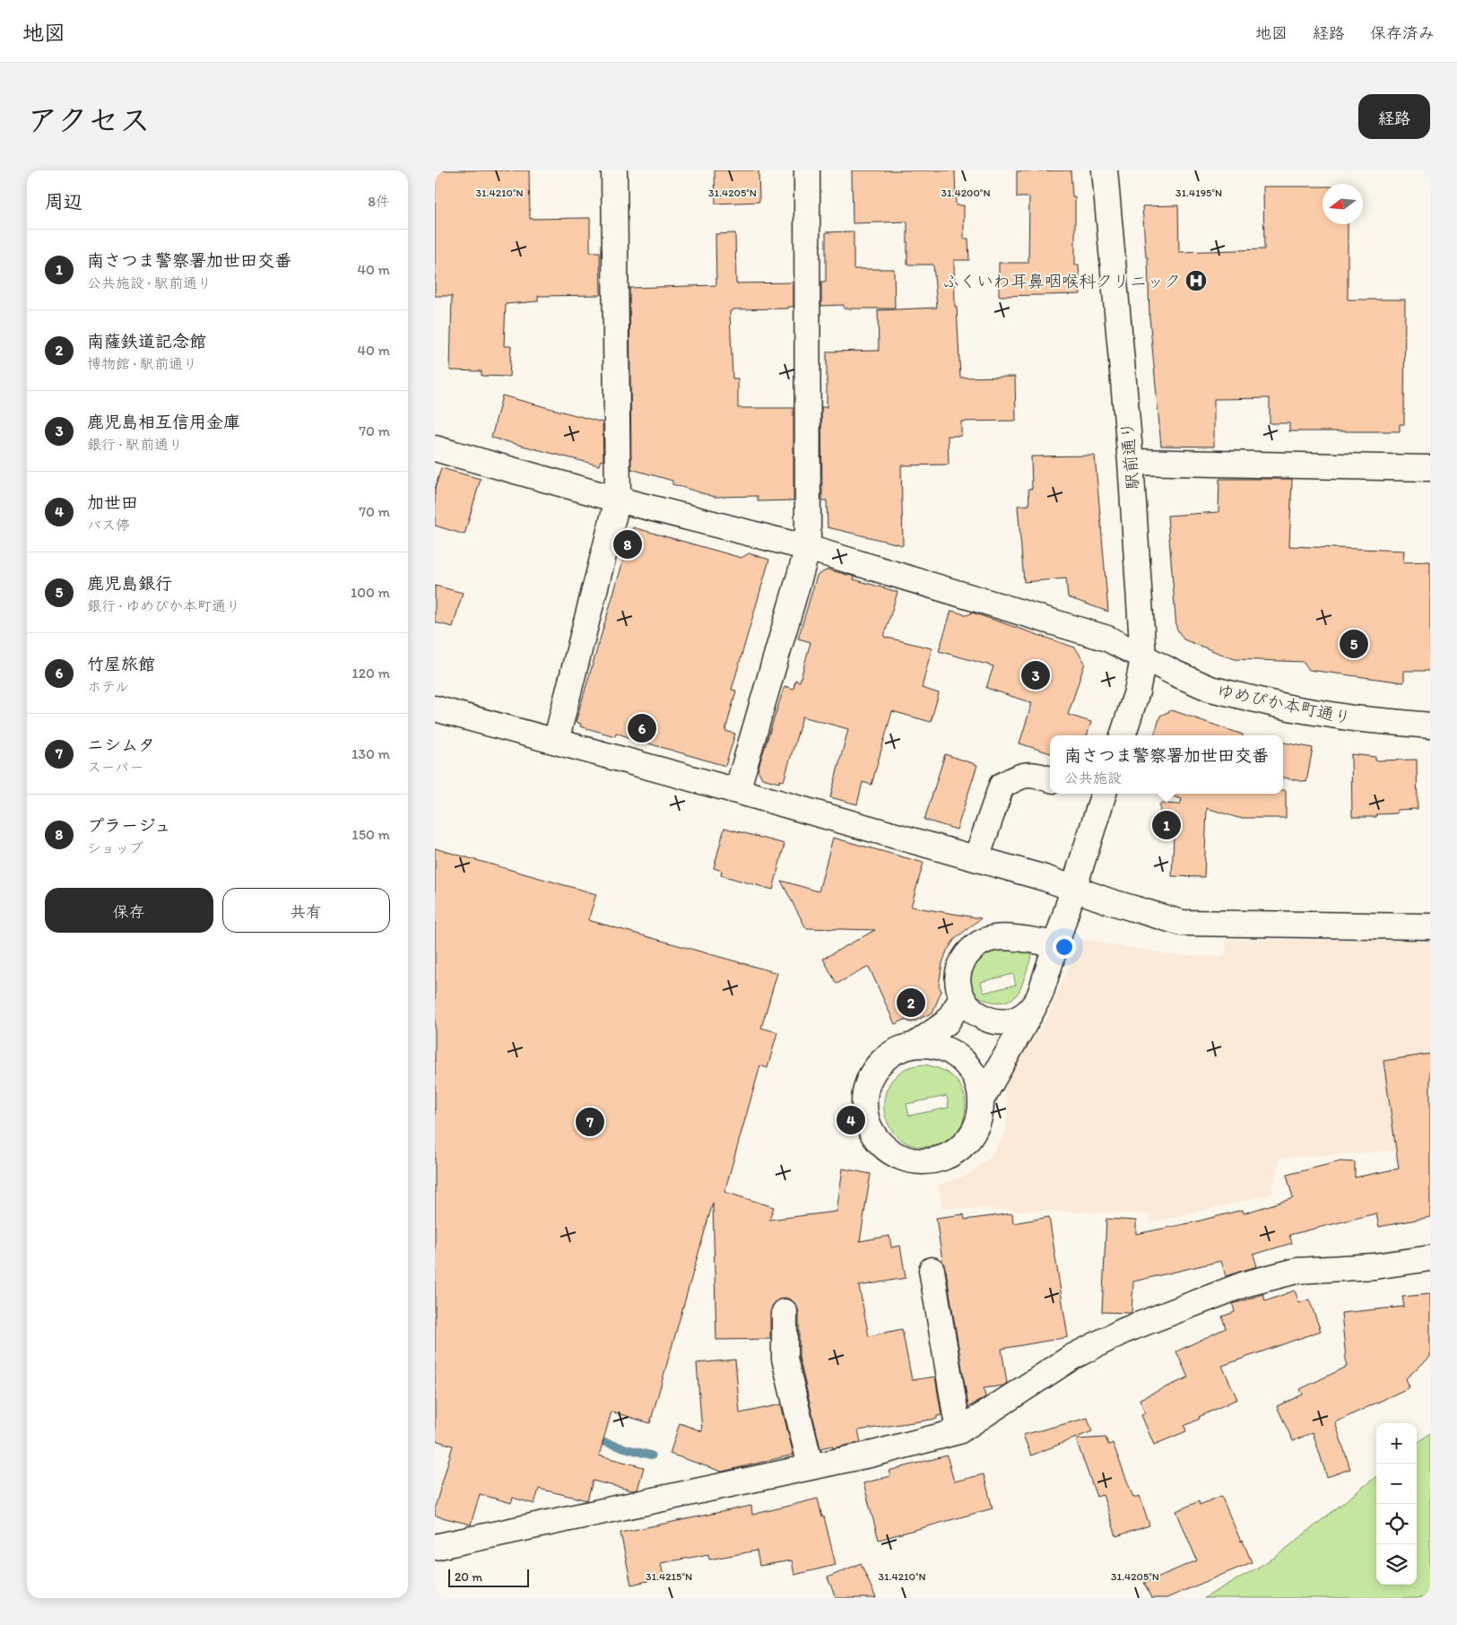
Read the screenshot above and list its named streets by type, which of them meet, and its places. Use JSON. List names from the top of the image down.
{
  "streets": {
    "street": ["駅前通り", "ゆめぴか本町通り"]
  },
  "crossings": [
    ["駅前通り", "ゆめぴか本町通り"]
  ],
  "places": {
    "hospital": ["ふくいわ耳鼻咽喉科クリニック"]
  },
  "scale_bar": "20 m",
  "north": "left",
  "page": {
    "header": "地図",
    "nav": ["地図", "経路", "保存済み"],
    "title": "アクセス",
    "buttons": [
      "経路",
      ["保存", "共有"]
    ],
    "heading": ["周辺", "8件"],
    "list": [
      {
        "mark": "1",
        "name": "南さつま警察署加世田交番",
        "note": "公共施設 · 駅前通り",
        "value": "40 m"
      },
      {
        "mark": "2",
        "name": "南薩鉄道記念館",
        "note": "博物館 · 駅前通り",
        "value": "40 m"
      },
      {
        "mark": "3",
        "name": "鹿児島相互信用金庫",
        "note": "銀行 · 駅前通り",
        "value": "70 m"
      },
      {
        "mark": "4",
        "name": "加世田",
        "note": "バス停",
        "value": "70 m"
      },
      {
        "mark": "5",
        "name": "鹿児島銀行",
        "note": "銀行 · ゆめぴか本町通り",
        "value": "100 m"
      },
      {
        "mark": "6",
        "name": "竹屋旅館",
        "note": "ホテル",
        "value": "120 m"
      },
      {
        "mark": "7",
        "name": "ニシムタ",
        "note": "スーパー",
        "value": "130 m"
      },
      {
        "mark": "8",
        "name": "プラージュ",
        "note": "ショップ",
        "value": "150 m"
      }
    ],
    "pins": [
      "8",
      "5",
      "3",
      "6",
      "1",
      "2",
      "4",
      "7"
    ],
    "popup": ["南さつま警察署加世田交番", "公共施設"],
    "map_buttons": ["+", "−"],
    "scale": "20 m"
  },
  "coordinates": [
    "31.4210°N",
    "31.4205°N",
    "31.4200°N",
    "31.4195°N",
    "31.4215°N"
  ]
}
